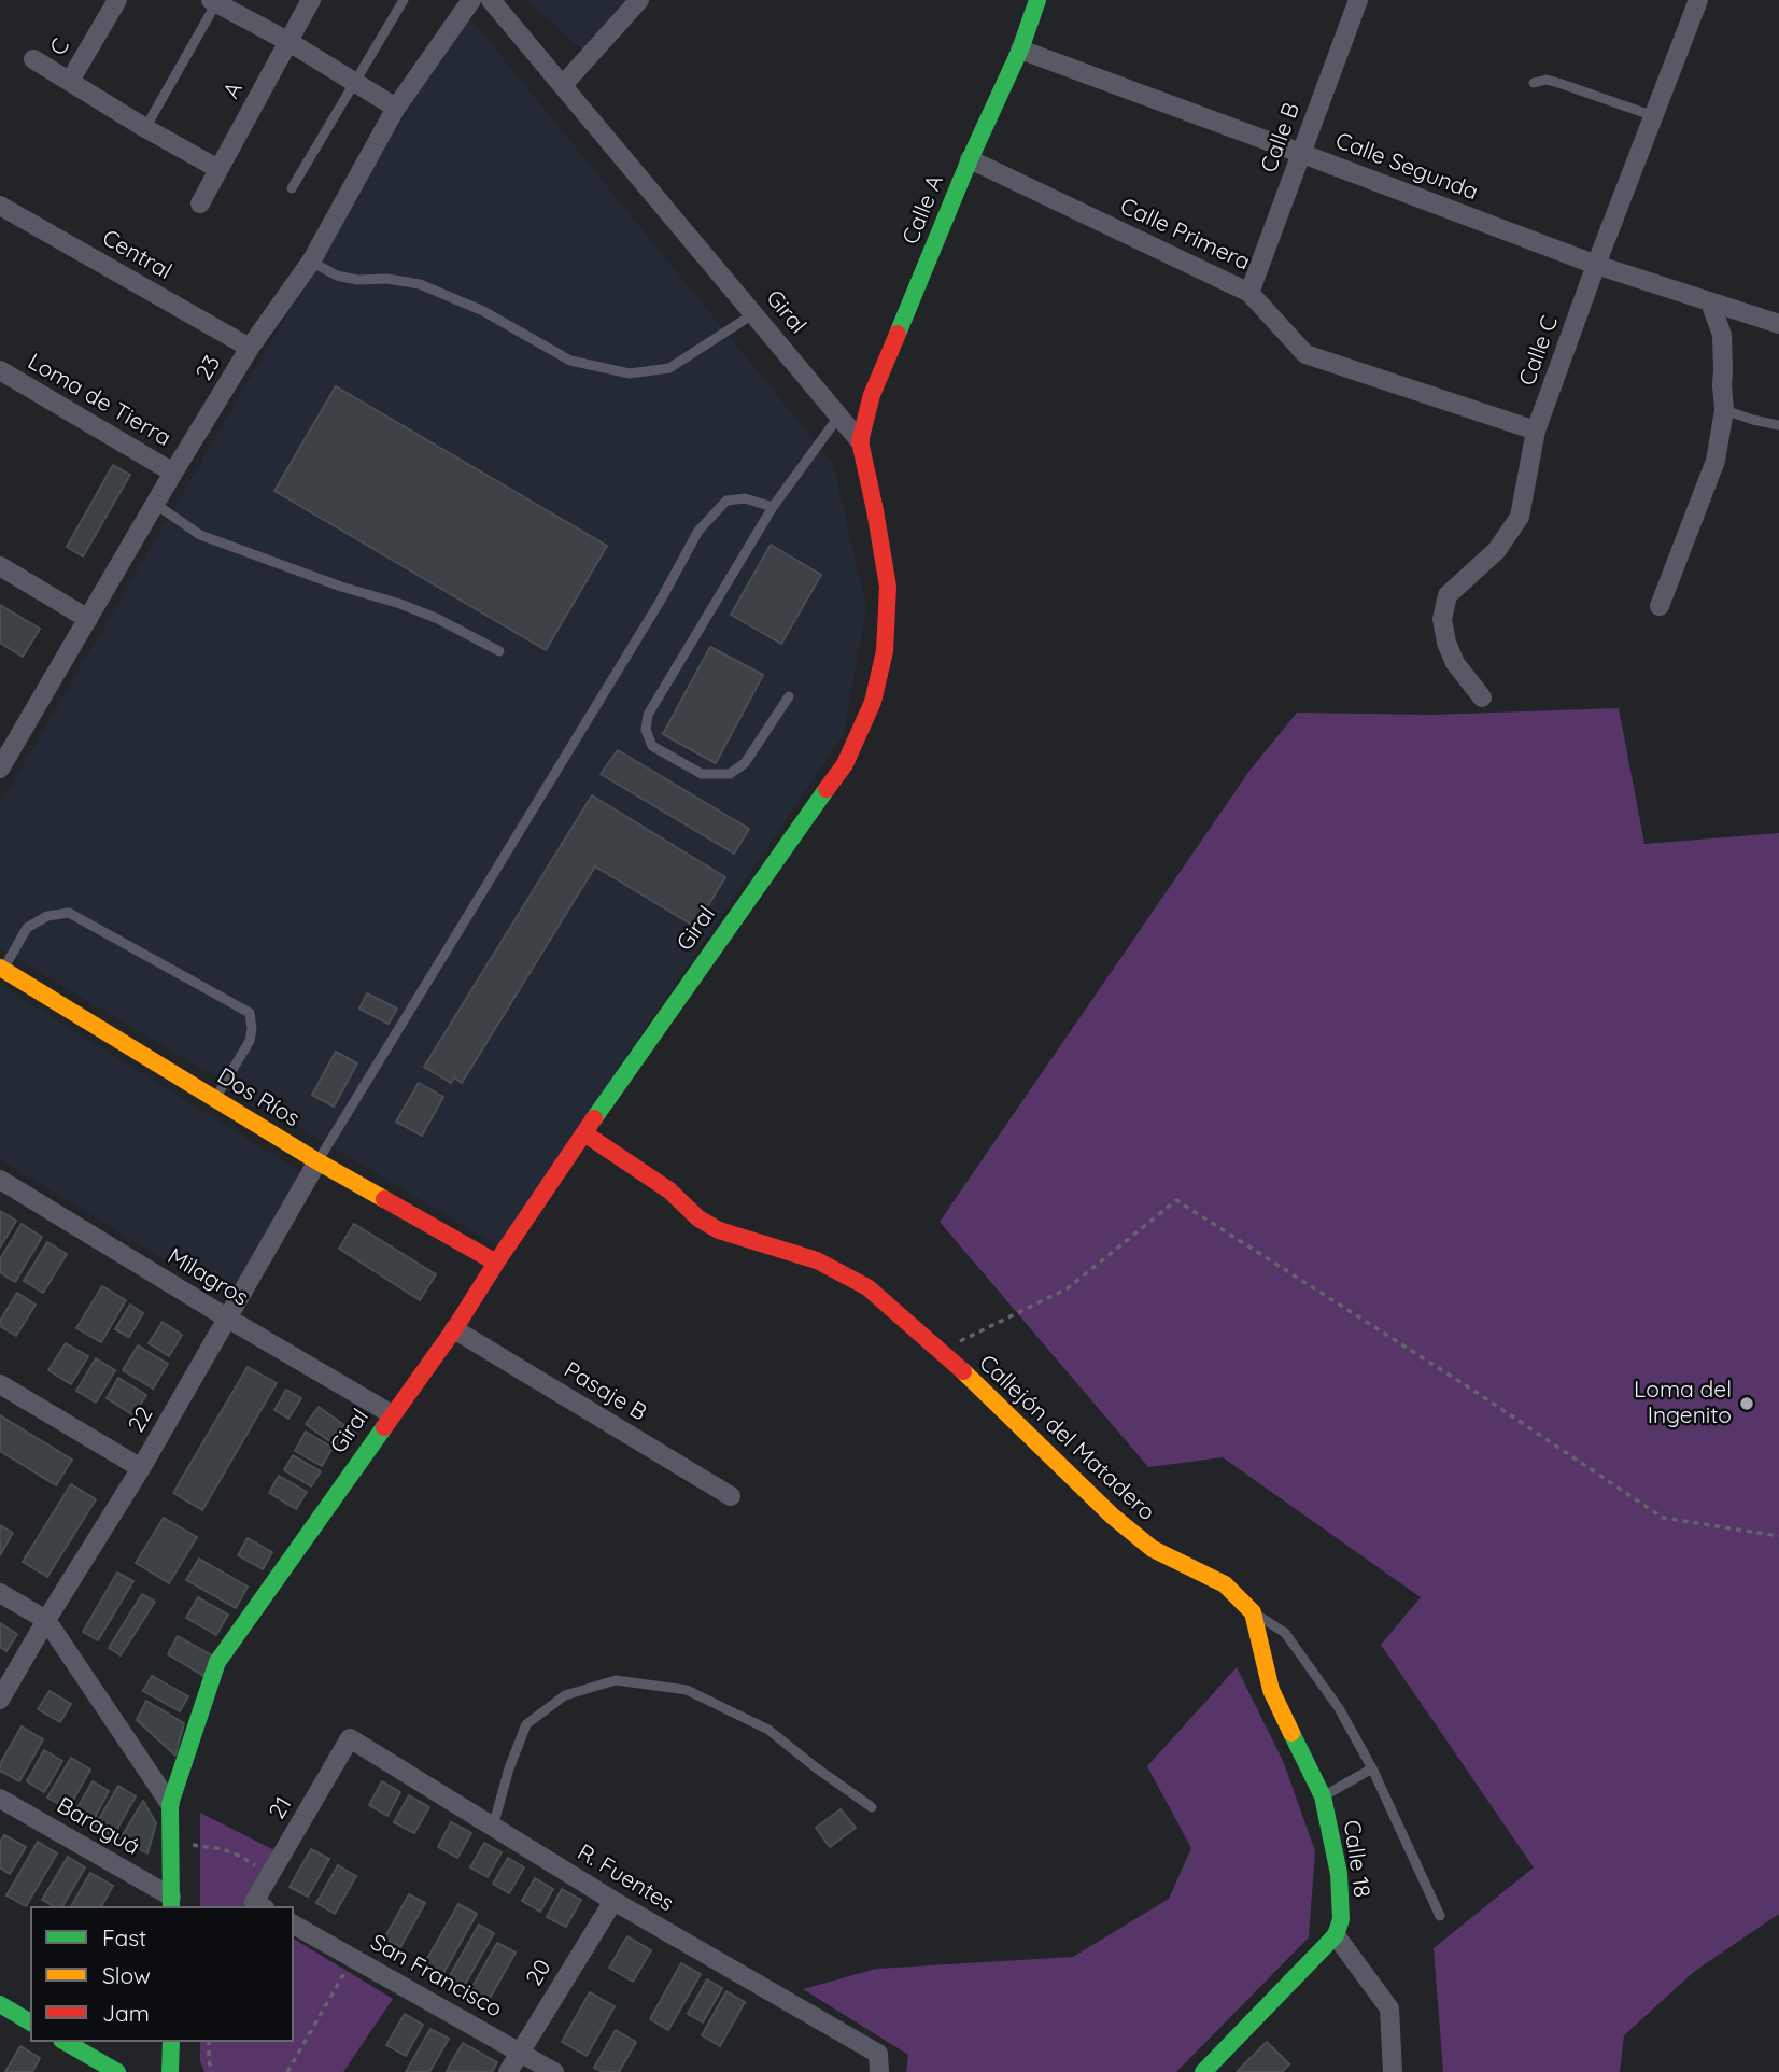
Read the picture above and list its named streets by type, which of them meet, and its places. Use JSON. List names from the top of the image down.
{
  "streets": {
    "street": [
      "C",
      "A",
      "Calle B",
      "Calle Segunda",
      "Calle A",
      "Calle Primera",
      "Central",
      "Giral",
      "Calle C",
      "23",
      "Loma de Tierra",
      "Dos Ríos",
      "Milagros",
      "Pasaje B",
      "22",
      "Callejón del Matadero",
      "21",
      "Baraguá",
      "Calle 18",
      "R. Fuentes",
      "20",
      "San Francisco"
    ]
  },
  "crossings": [
    ["Calle B", "Calle Segunda"],
    ["Calle B", "Calle Primera"],
    ["Calle Segunda", "Calle A"],
    ["Calle Segunda", "Calle C"],
    ["Calle A", "Calle Primera"],
    ["Calle A", "Giral"],
    ["Calle Primera", "Calle C"],
    ["Central", "23"],
    ["Giral", "Dos Ríos"],
    ["Giral", "Milagros"],
    ["Giral", "Pasaje B"],
    ["Giral", "Callejón del Matadero"],
    ["Giral", "Baraguá"],
    ["23", "Loma de Tierra"],
    ["Dos Ríos", "22"],
    ["Milagros", "22"],
    ["Callejón del Matadero", "Calle 18"],
    ["21", "R. Fuentes"],
    ["R. Fuentes", "20"],
    ["20", "San Francisco"]
  ],
  "places": ["Loma del Ingenito"],
  "legend": ["Fast", "Slow", "Jam"]
}
